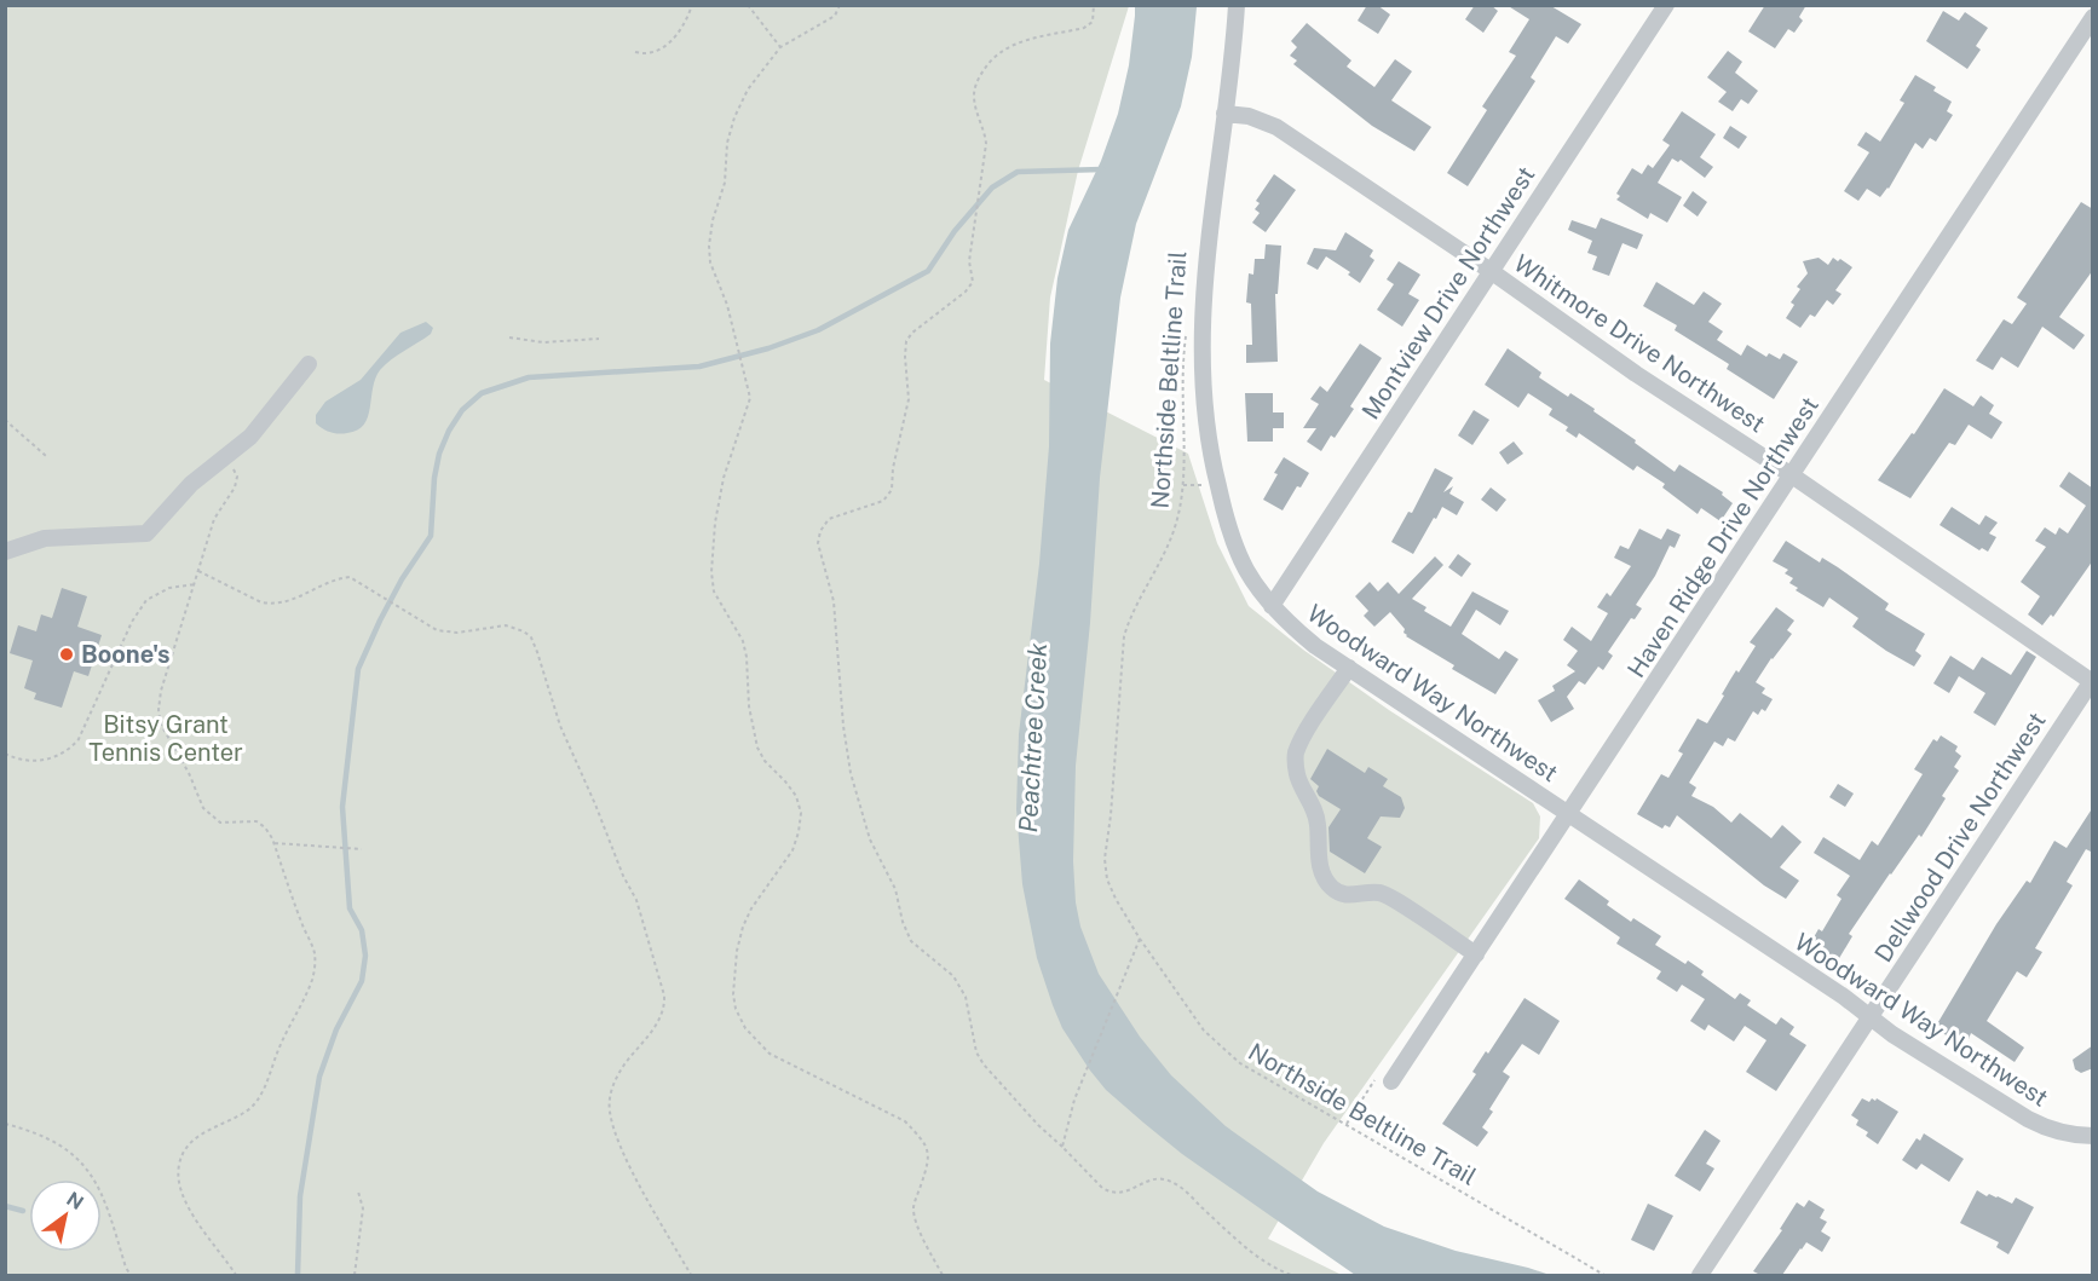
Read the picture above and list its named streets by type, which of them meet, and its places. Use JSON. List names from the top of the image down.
{
  "streets": {
    "street": [
      "Montview Drive Northwest",
      "Whitmore Drive Northwest",
      "Haven Ridge Drive Northwest",
      "Woodward Way Northwest",
      "Dellwood Drive Northwest"
    ],
    "path": ["Northside Beltline Trail"]
  },
  "crossings": [
    ["Montview Drive Northwest", "Whitmore Drive Northwest"],
    ["Montview Drive Northwest", "Woodward Way Northwest"],
    ["Whitmore Drive Northwest", "Haven Ridge Drive Northwest"],
    ["Whitmore Drive Northwest", "Woodward Way Northwest"],
    ["Whitmore Drive Northwest", "Dellwood Drive Northwest"],
    ["Haven Ridge Drive Northwest", "Woodward Way Northwest"],
    ["Woodward Way Northwest", "Dellwood Drive Northwest"]
  ],
  "water": ["Peachtree Creek"],
  "parks": ["Bitsy Grant Tennis Center"],
  "places": ["Boone's"],
  "north": "top right"
}
